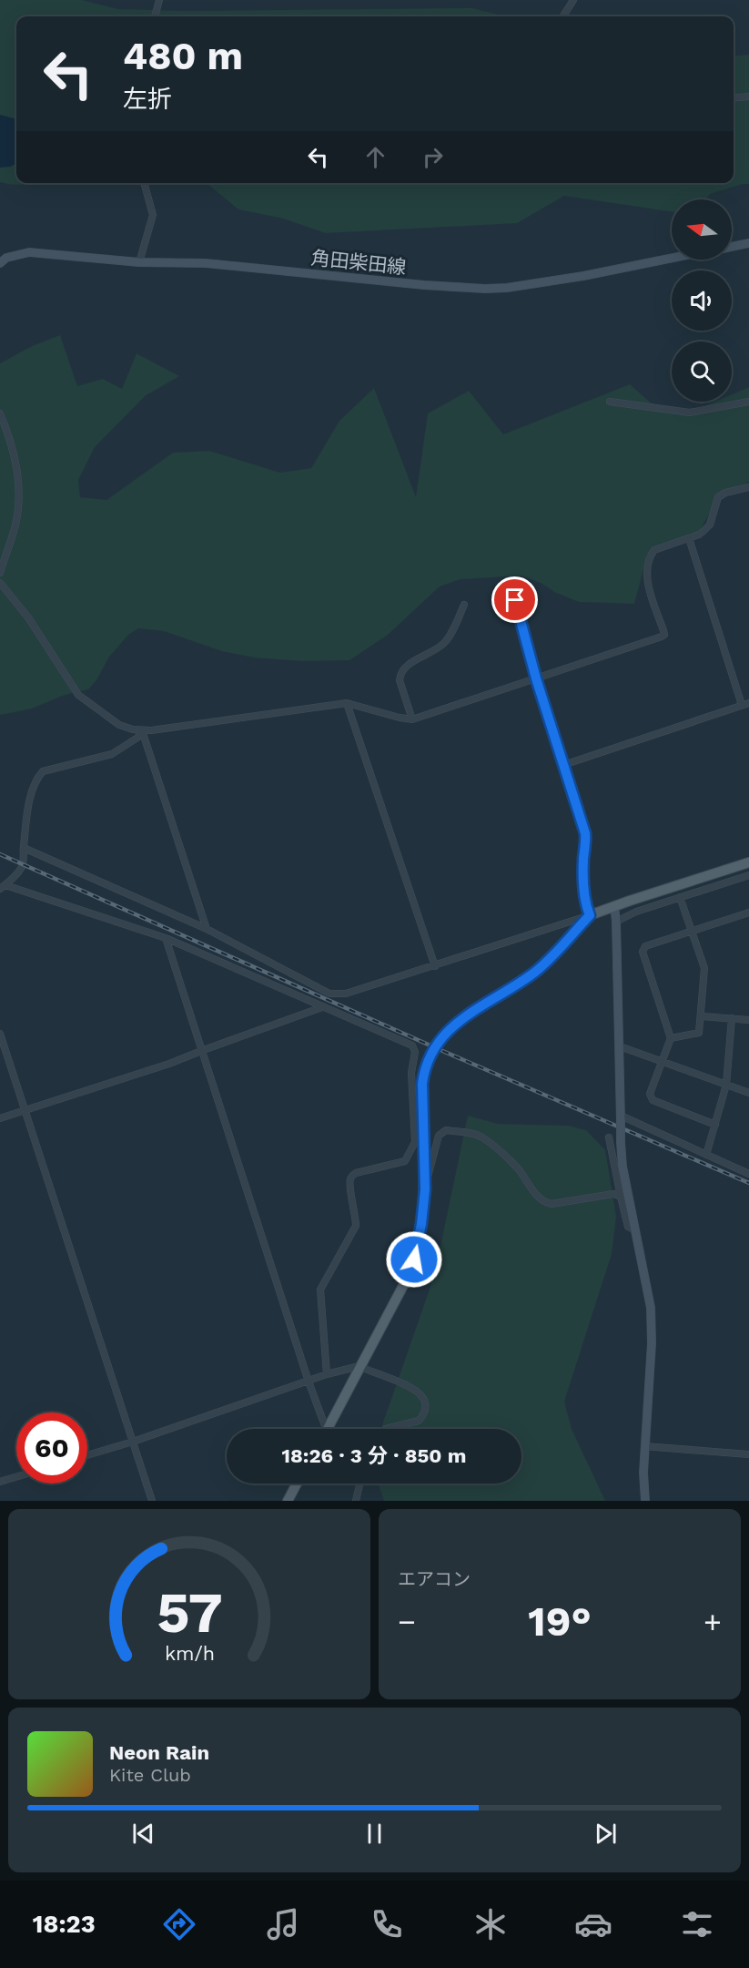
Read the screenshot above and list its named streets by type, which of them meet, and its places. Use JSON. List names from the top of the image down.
{
  "streets": {
    "main road": ["角田柴田線"]
  },
  "north": "left",
  "page": {
    "turn": ["480 m", "左折"],
    "limit": "60",
    "trip": "18:26 · 3 分 · 850 m",
    "tile": "エアコン",
    "heat": ["−", "19°", "+"],
    "song": ["Neon Rain", "Kite Club"],
    "tabs": "18:23",
    "gauge": ["57", "km/h"]
  }
}
